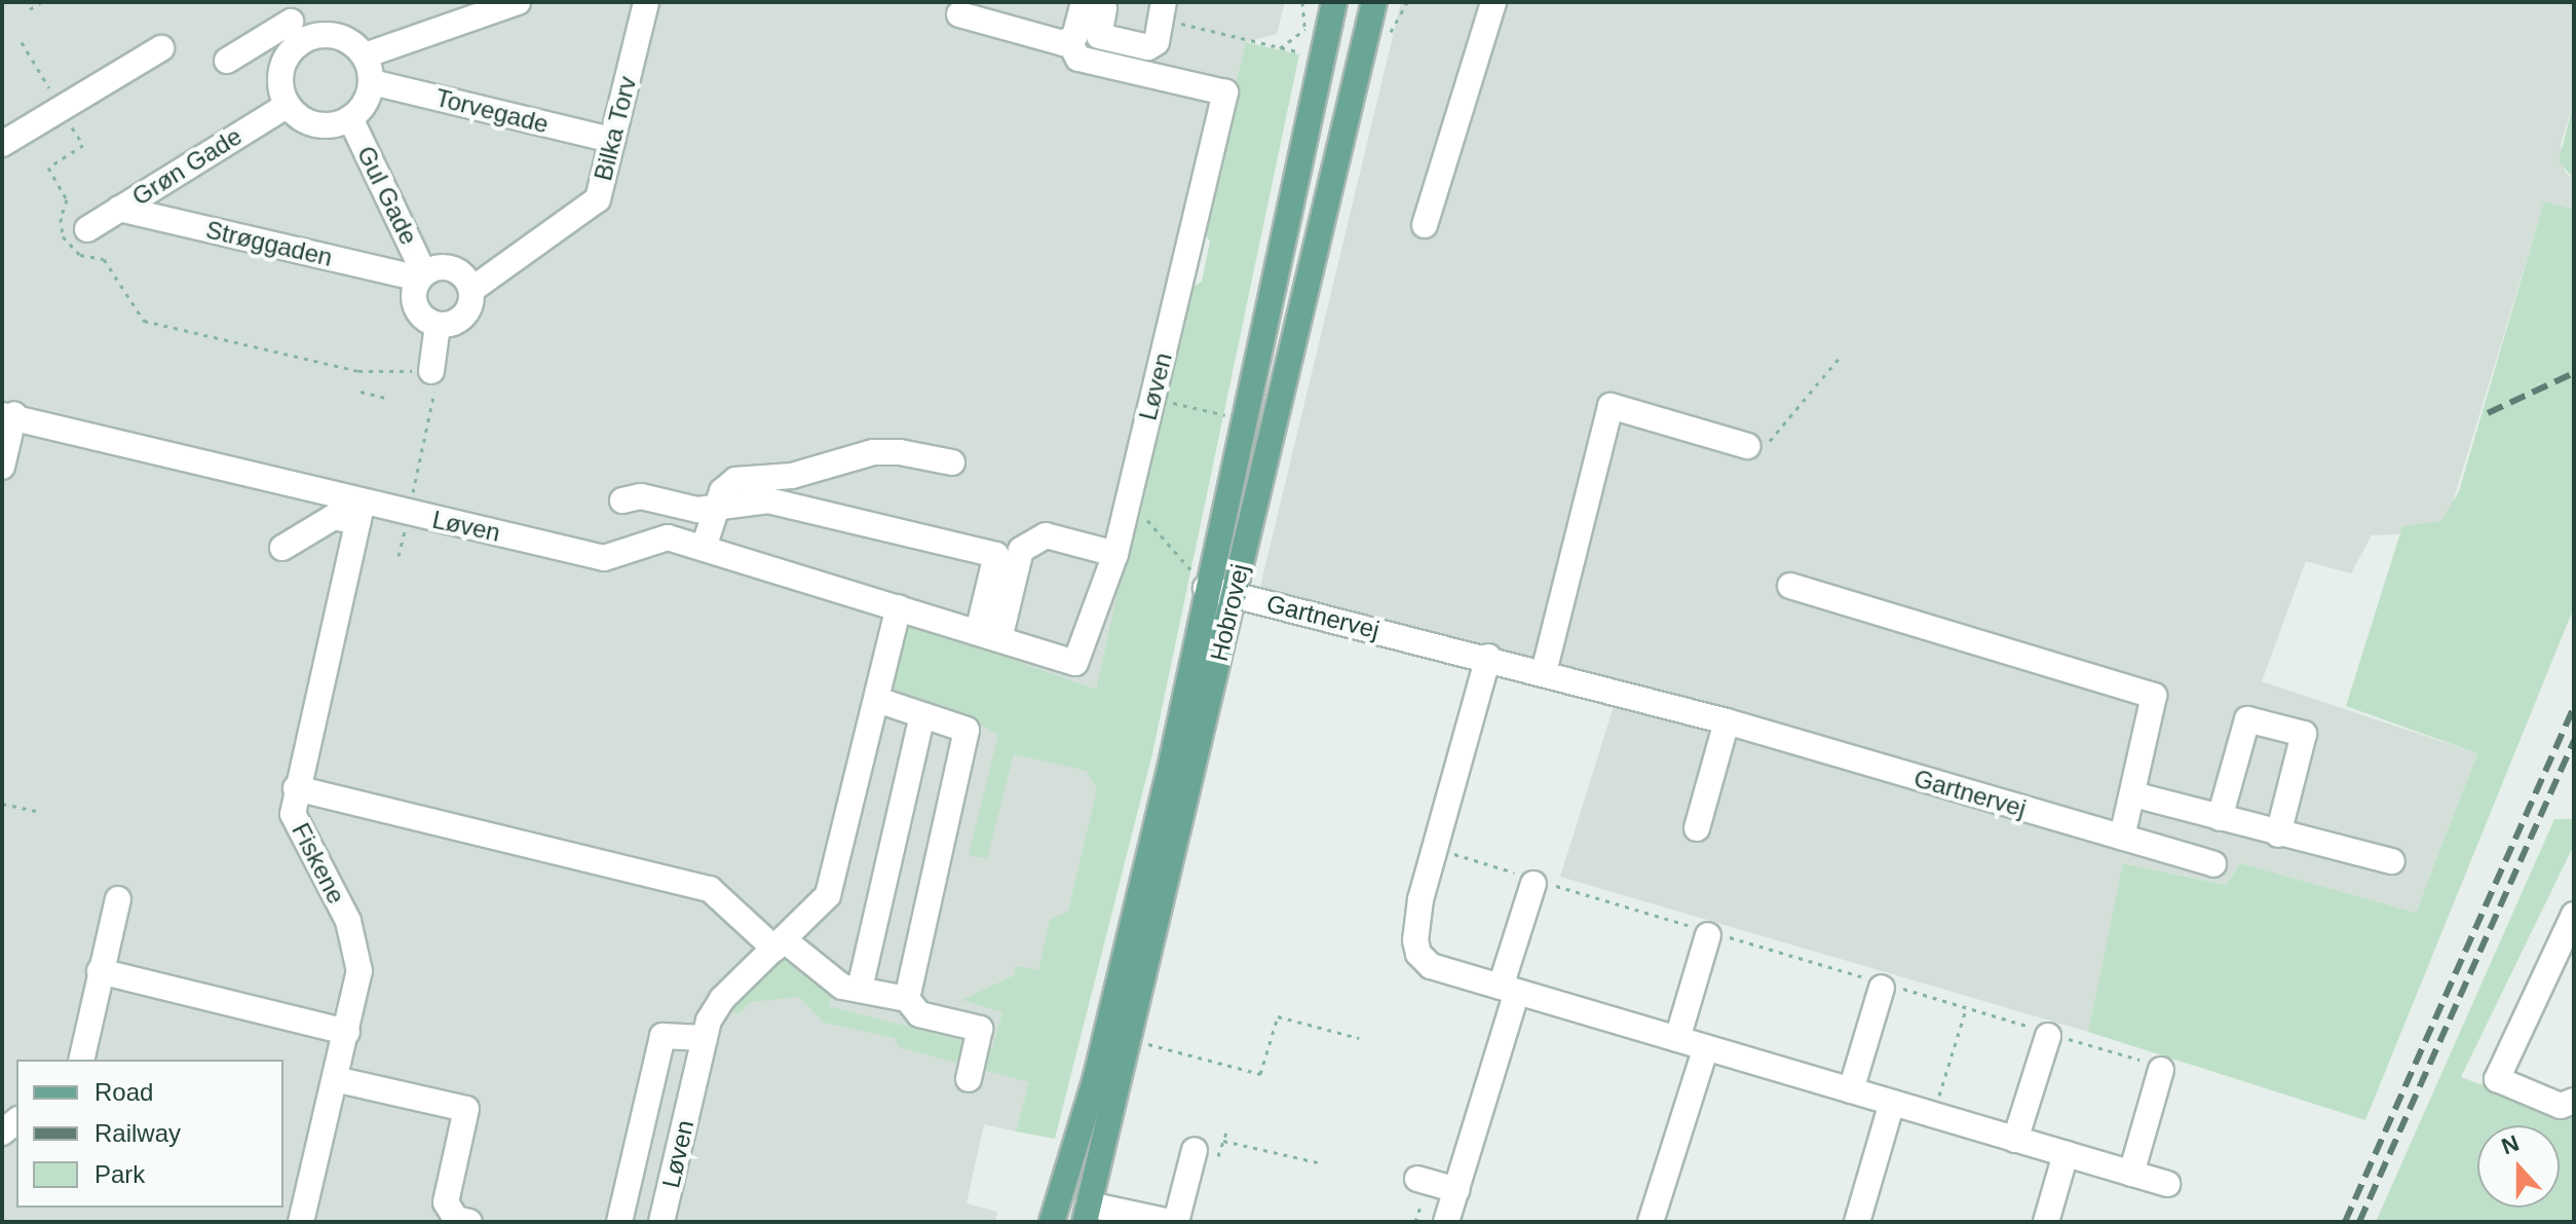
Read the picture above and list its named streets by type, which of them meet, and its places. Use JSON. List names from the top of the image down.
{
  "streets": {
    "main road": ["Hobrovej"],
    "street": [
      "Torvegade",
      "Bilka Torv",
      "Grøn Gade",
      "Gul Gade",
      "Strøggaden",
      "Løven",
      "Gartnervej",
      "Fiskene"
    ]
  },
  "crossings": [
    ["Torvegade", "Bilka Torv"],
    ["Torvegade", "Grøn Gade"],
    ["Torvegade", "Gul Gade"],
    ["Bilka Torv", "Gul Gade"],
    ["Bilka Torv", "Strøggaden"],
    ["Grøn Gade", "Gul Gade"],
    ["Grøn Gade", "Strøggaden"],
    ["Gul Gade", "Strøggaden"],
    ["Løven", "Fiskene"],
    ["Hobrovej", "Gartnervej"]
  ],
  "legend": ["Road", "Railway", "Park"],
  "north": "top"
}
